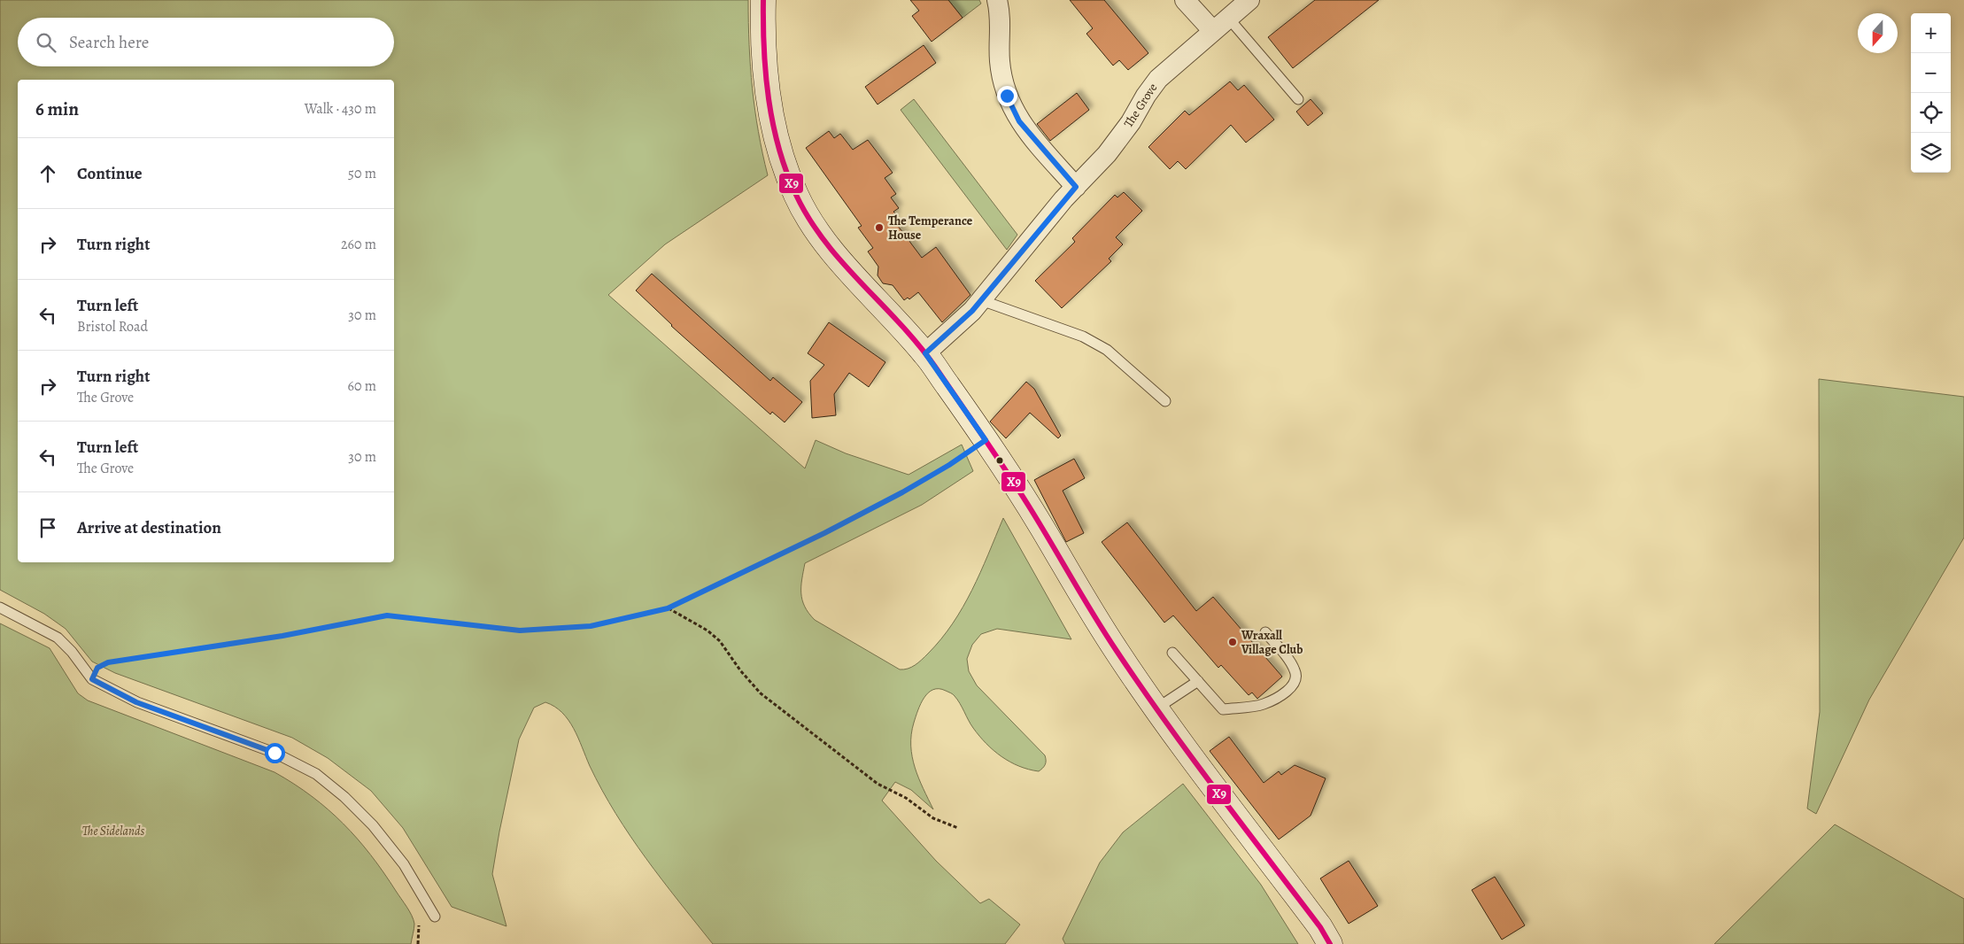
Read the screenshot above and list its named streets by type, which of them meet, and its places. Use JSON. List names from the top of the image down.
{
  "streets": {
    "street": ["The Grove"]
  },
  "parks": ["The Sidelands"],
  "places": ["The Temperance House", "Wraxall Village Club"],
  "lines": ["transit line X9"],
  "north": "bottom",
  "page": {
    "map_buttons": ["+", "−"],
    "search": "Search here",
    "heading": ["6 min", "Walk · 430 m"],
    "list": [
      ["Continue", "50 m"],
      ["Turn right", "260 m"],
      ["Turn left", "Bristol Road", "30 m"],
      ["Turn right", "The Grove", "60 m"],
      ["Turn left", "The Grove", "30 m"],
      "Arrive at destination"
    ]
  }
}
